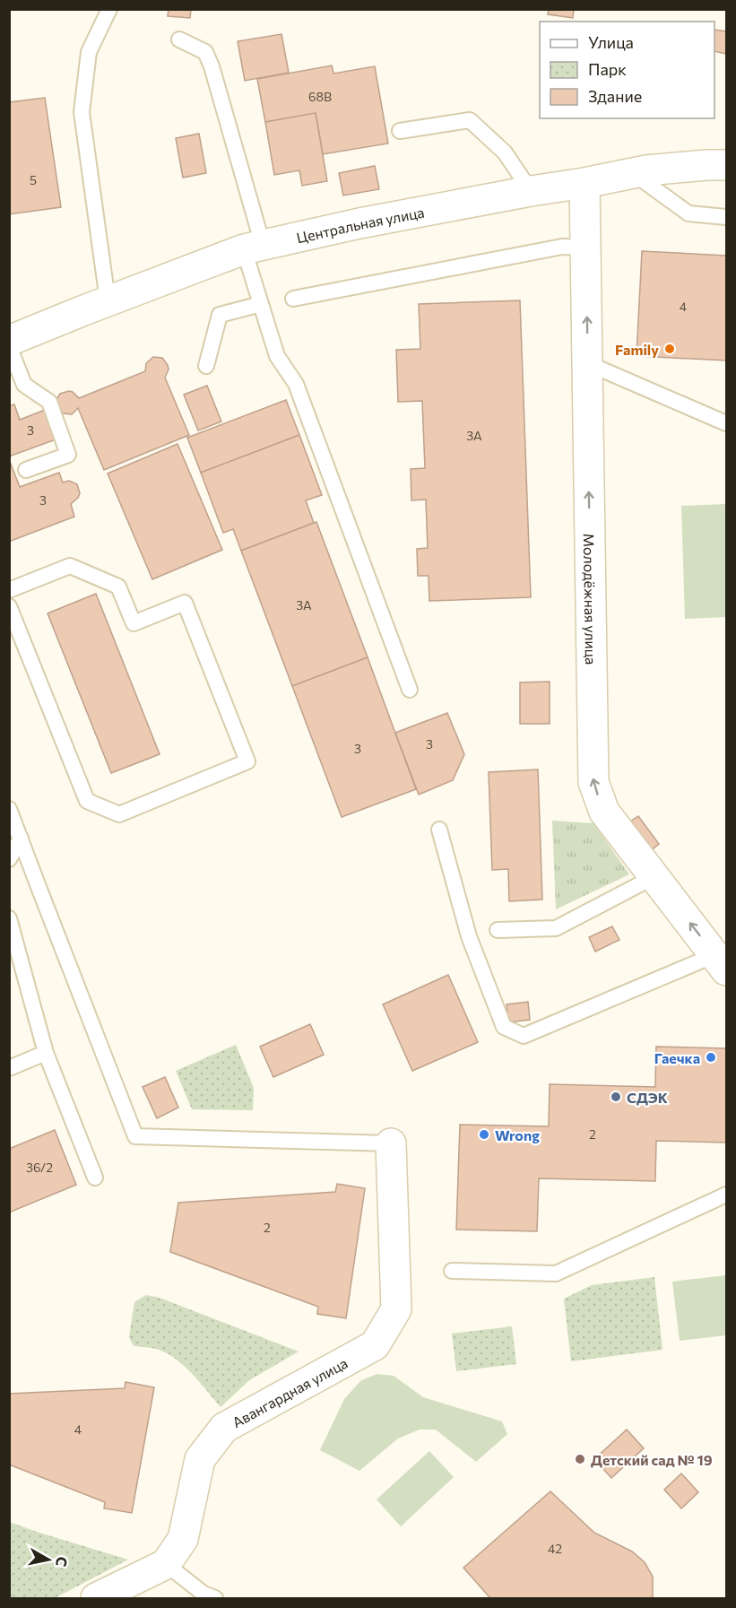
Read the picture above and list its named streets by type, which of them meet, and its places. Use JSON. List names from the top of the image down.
{
  "streets": {
    "street": ["Центральная улица", "Молодёжная улица", "Авангардная улица"]
  },
  "crossings": [
    ["Центральная улица", "Молодёжная улица"]
  ],
  "one_way": ["Молодёжная улица"],
  "places": [
    "Family",
    "Гаечка",
    "СДЭК",
    "Wrong",
    "Детский сад № 19"
  ],
  "house_numbers": [
    "68В",
    "5",
    "4",
    "3",
    "3А",
    "3",
    "3А",
    "3",
    "3",
    "2",
    "36/2",
    "2",
    "4",
    "42"
  ],
  "legend": ["Улица", "Парк", "Здание"],
  "north": "right"
}
